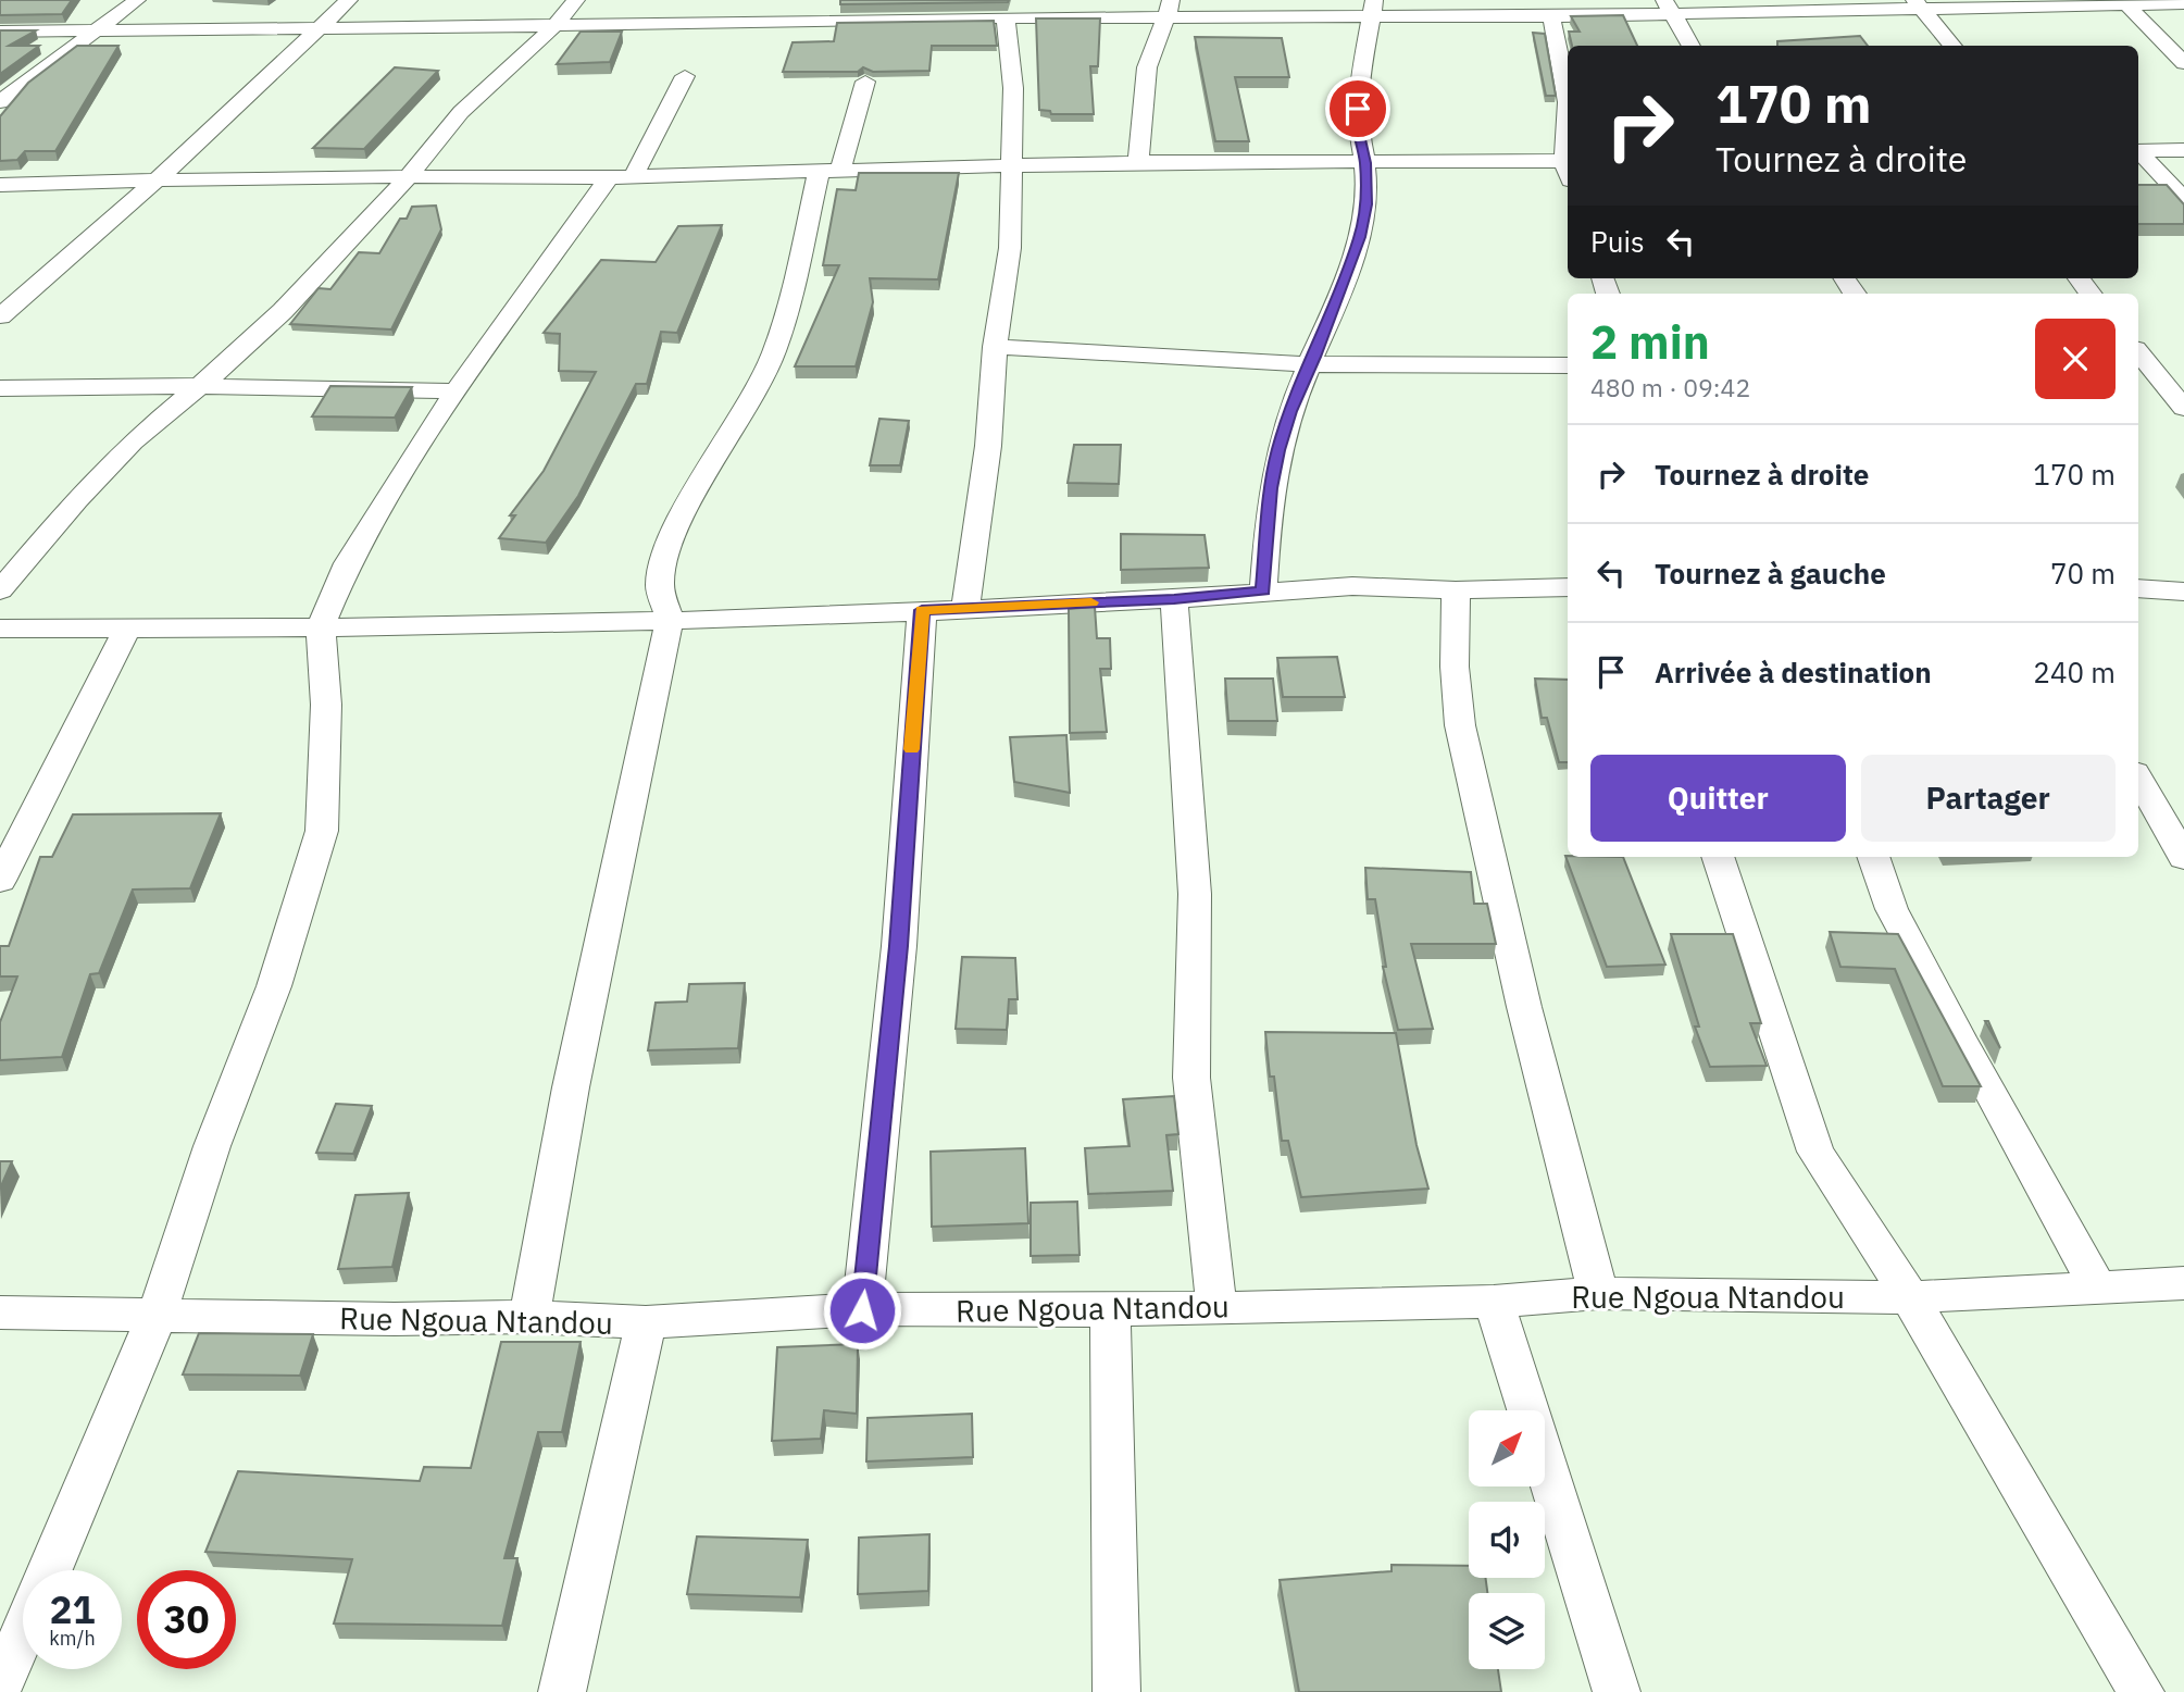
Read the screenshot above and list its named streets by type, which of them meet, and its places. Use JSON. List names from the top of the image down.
{
  "streets": {
    "street": ["Rue Ngoua Ntandou"]
  },
  "north": "top right",
  "page": {
    "turn": ["170 m", "Tournez à droite"],
    "then": "Puis",
    "heading": ["2 min", "480 m · 09:42"],
    "list": [
      {
        "name": "Tournez à droite",
        "value": "170 m"
      },
      {
        "name": "Tournez à gauche",
        "value": "70 m"
      },
      {
        "name": "Arrivée à destination",
        "value": "240 m"
      }
    ],
    "buttons": ["Quitter", "Partager"],
    "speed": "21 km/h",
    "limit": "30"
  }
}
